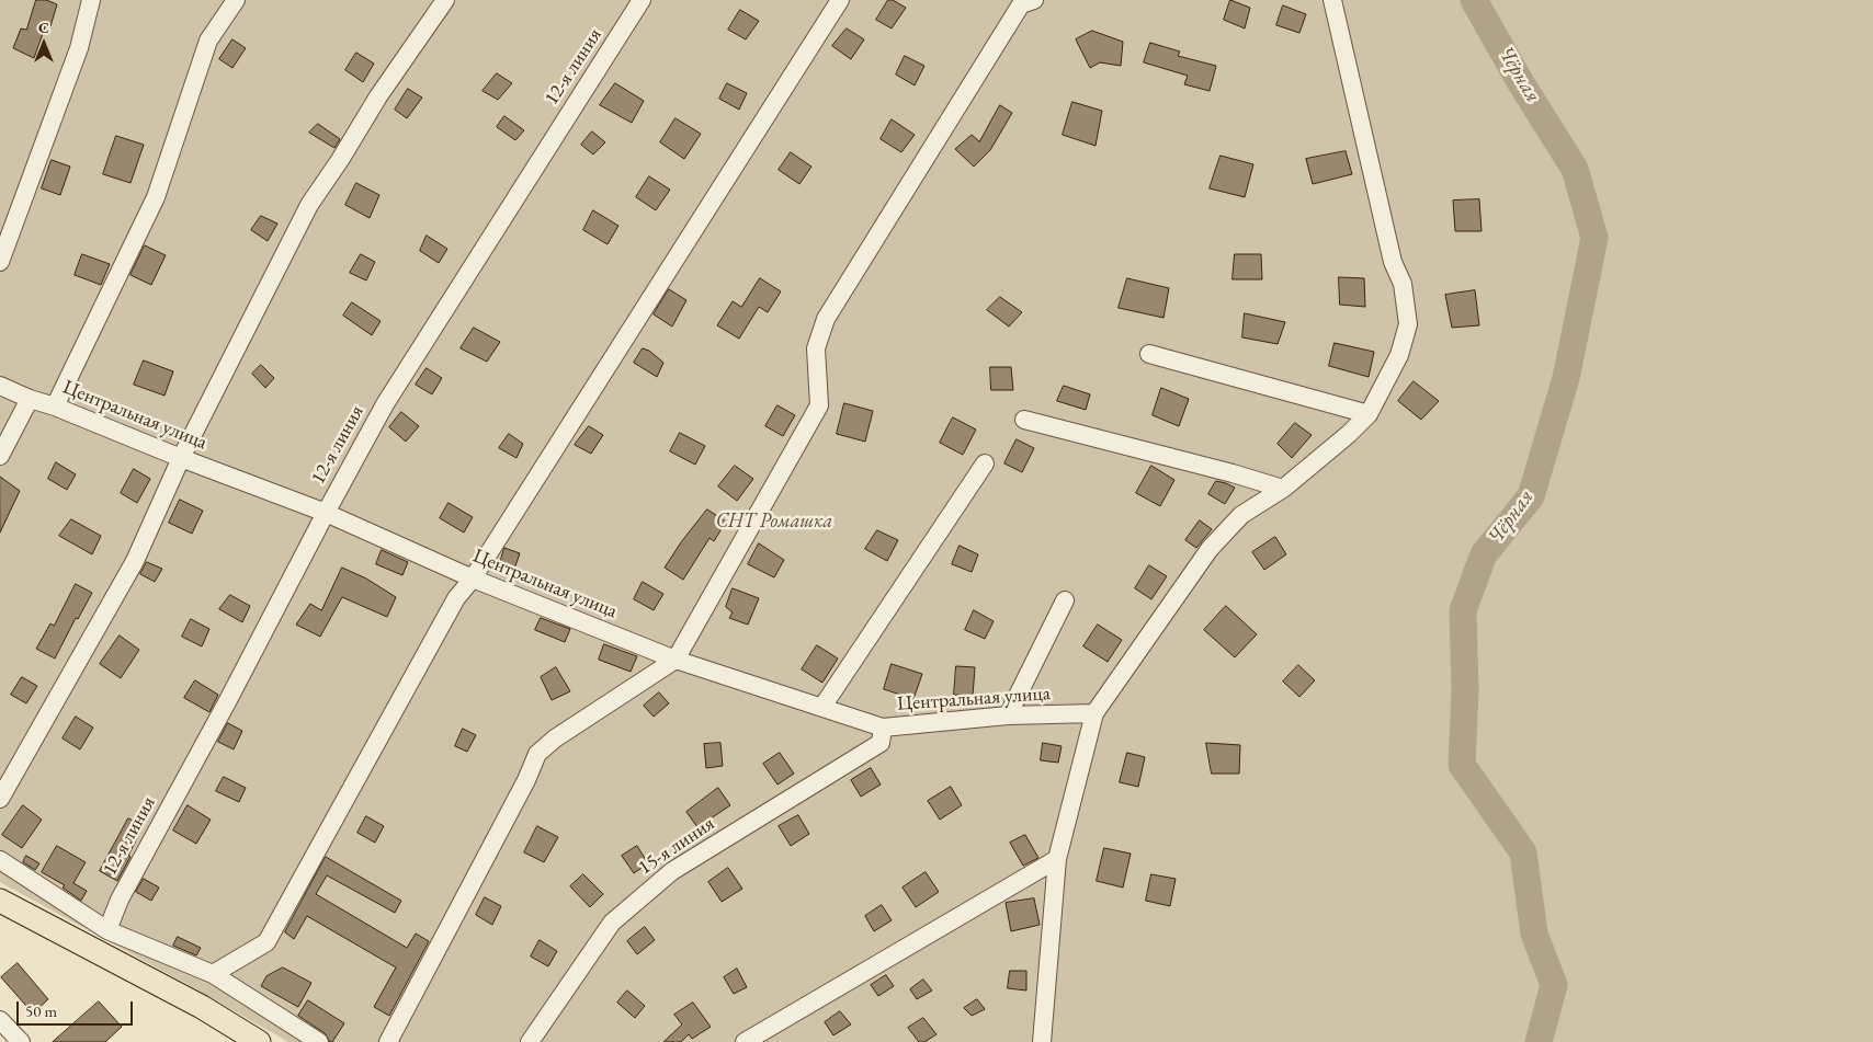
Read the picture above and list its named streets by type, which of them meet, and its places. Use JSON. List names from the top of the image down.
{
  "streets": {
    "street": ["12-я линия", "Центральная улица", "15-я линия"]
  },
  "crossings": [
    ["12-я линия", "Центральная улица"],
    ["Центральная улица", "15-я линия"]
  ],
  "water": ["Чёрная"],
  "parks": ["СНТ Ромашка"],
  "scale_bar": "50 m",
  "north": "top"
}
